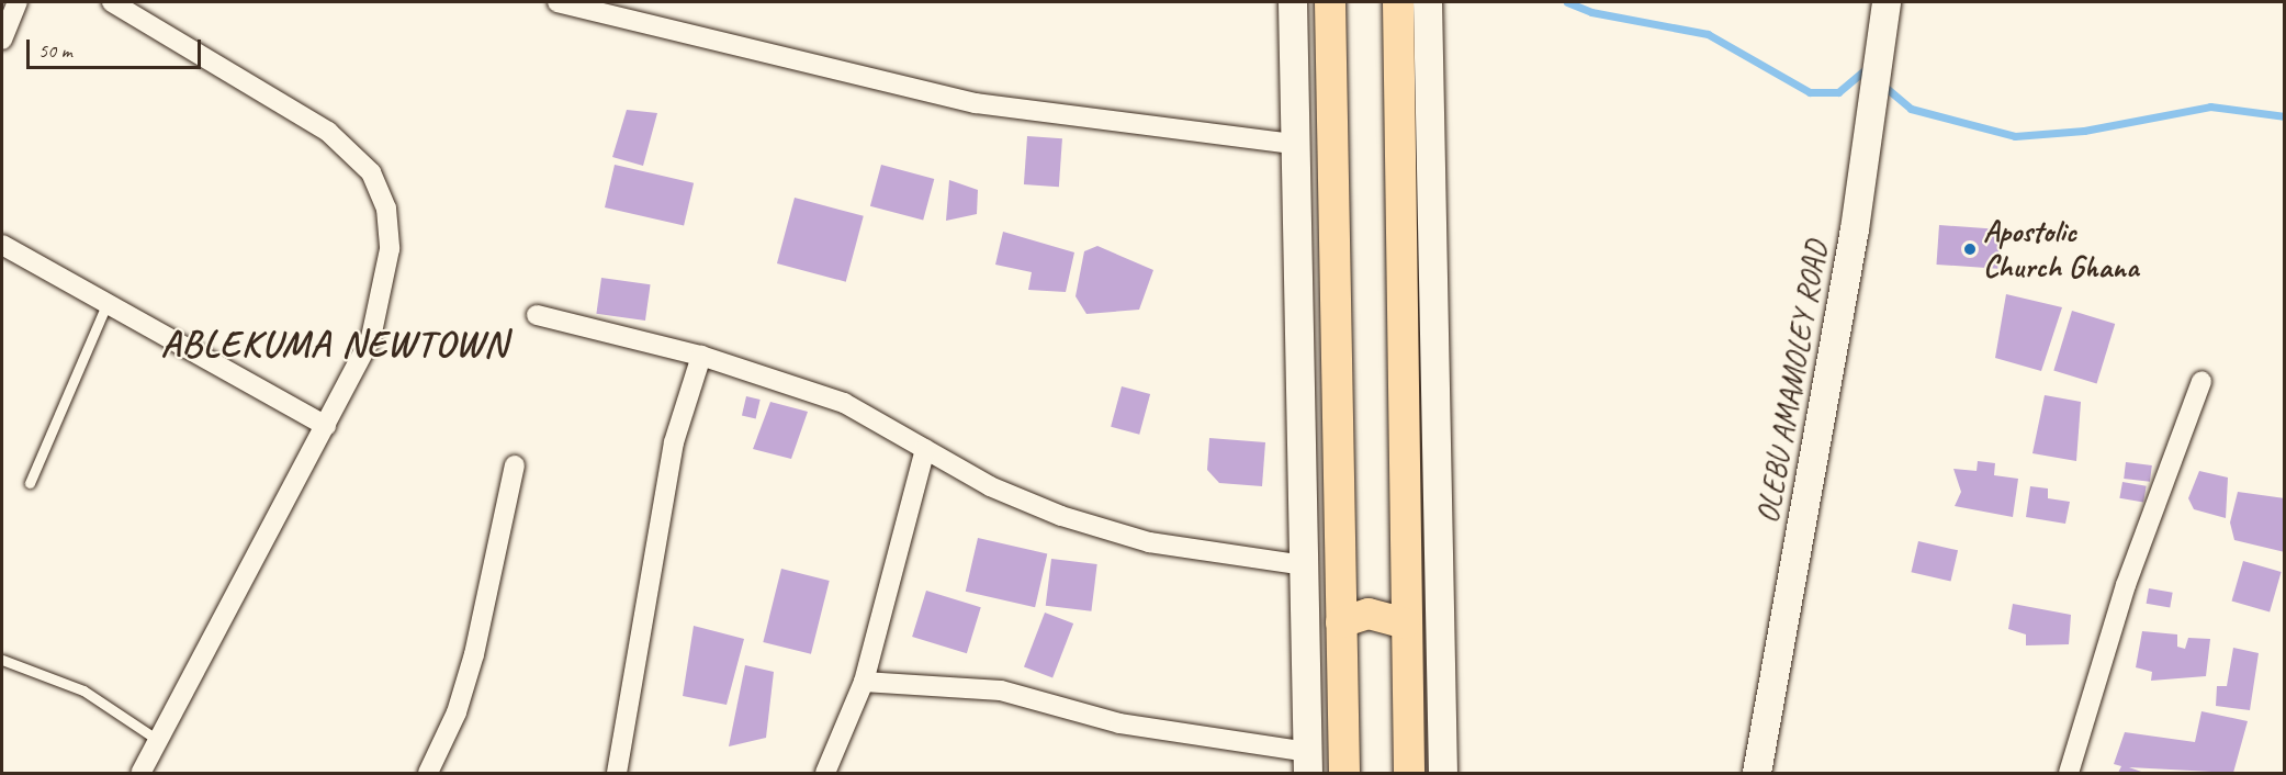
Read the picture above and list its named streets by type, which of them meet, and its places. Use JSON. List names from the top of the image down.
{
  "streets": {
    "street": ["OLEBU AMAMOLEY ROAD"]
  },
  "districts": ["ABLEKUMA NEWTOWN"],
  "places": ["Apostolic Church Ghana"],
  "scale_bar": "50 m"
}
